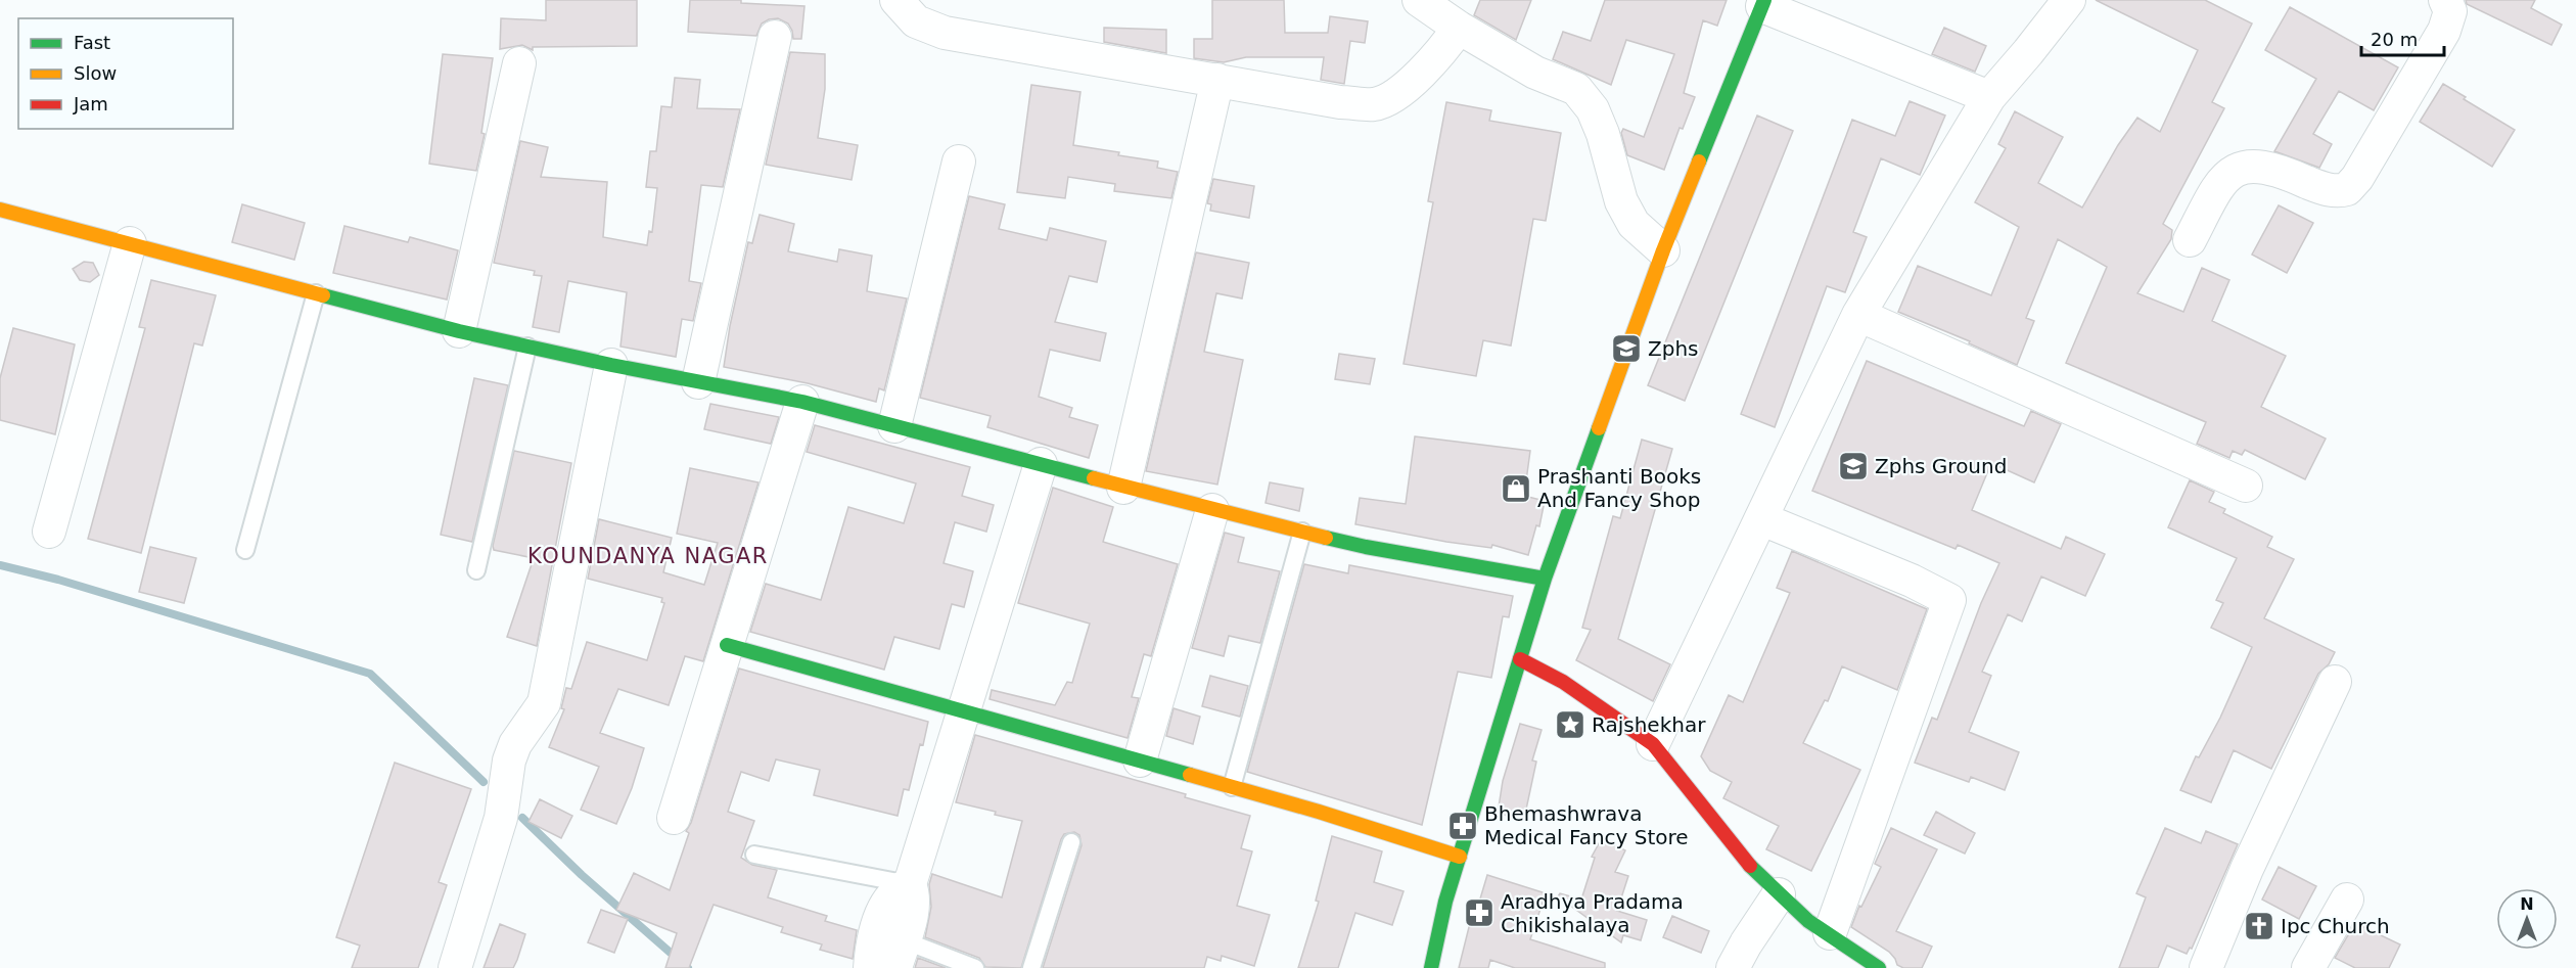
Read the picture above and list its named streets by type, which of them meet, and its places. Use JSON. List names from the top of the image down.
{
  "districts": ["KOUNDANYA NAGAR"],
  "places": {
    "school or university": ["Zphs", "Zphs Ground"],
    "shop": ["Prashanti Books And Fancy Shop"],
    "place": ["Rajshekhar"],
    "pharmacy": ["Bhemashwrava Medical Fancy Store", "Aradhya Pradama Chikishalaya"],
    "church": ["Ipc Church"]
  },
  "legend": ["Fast", "Slow", "Jam"],
  "scale_bar": "20 m",
  "north": "top"
}
